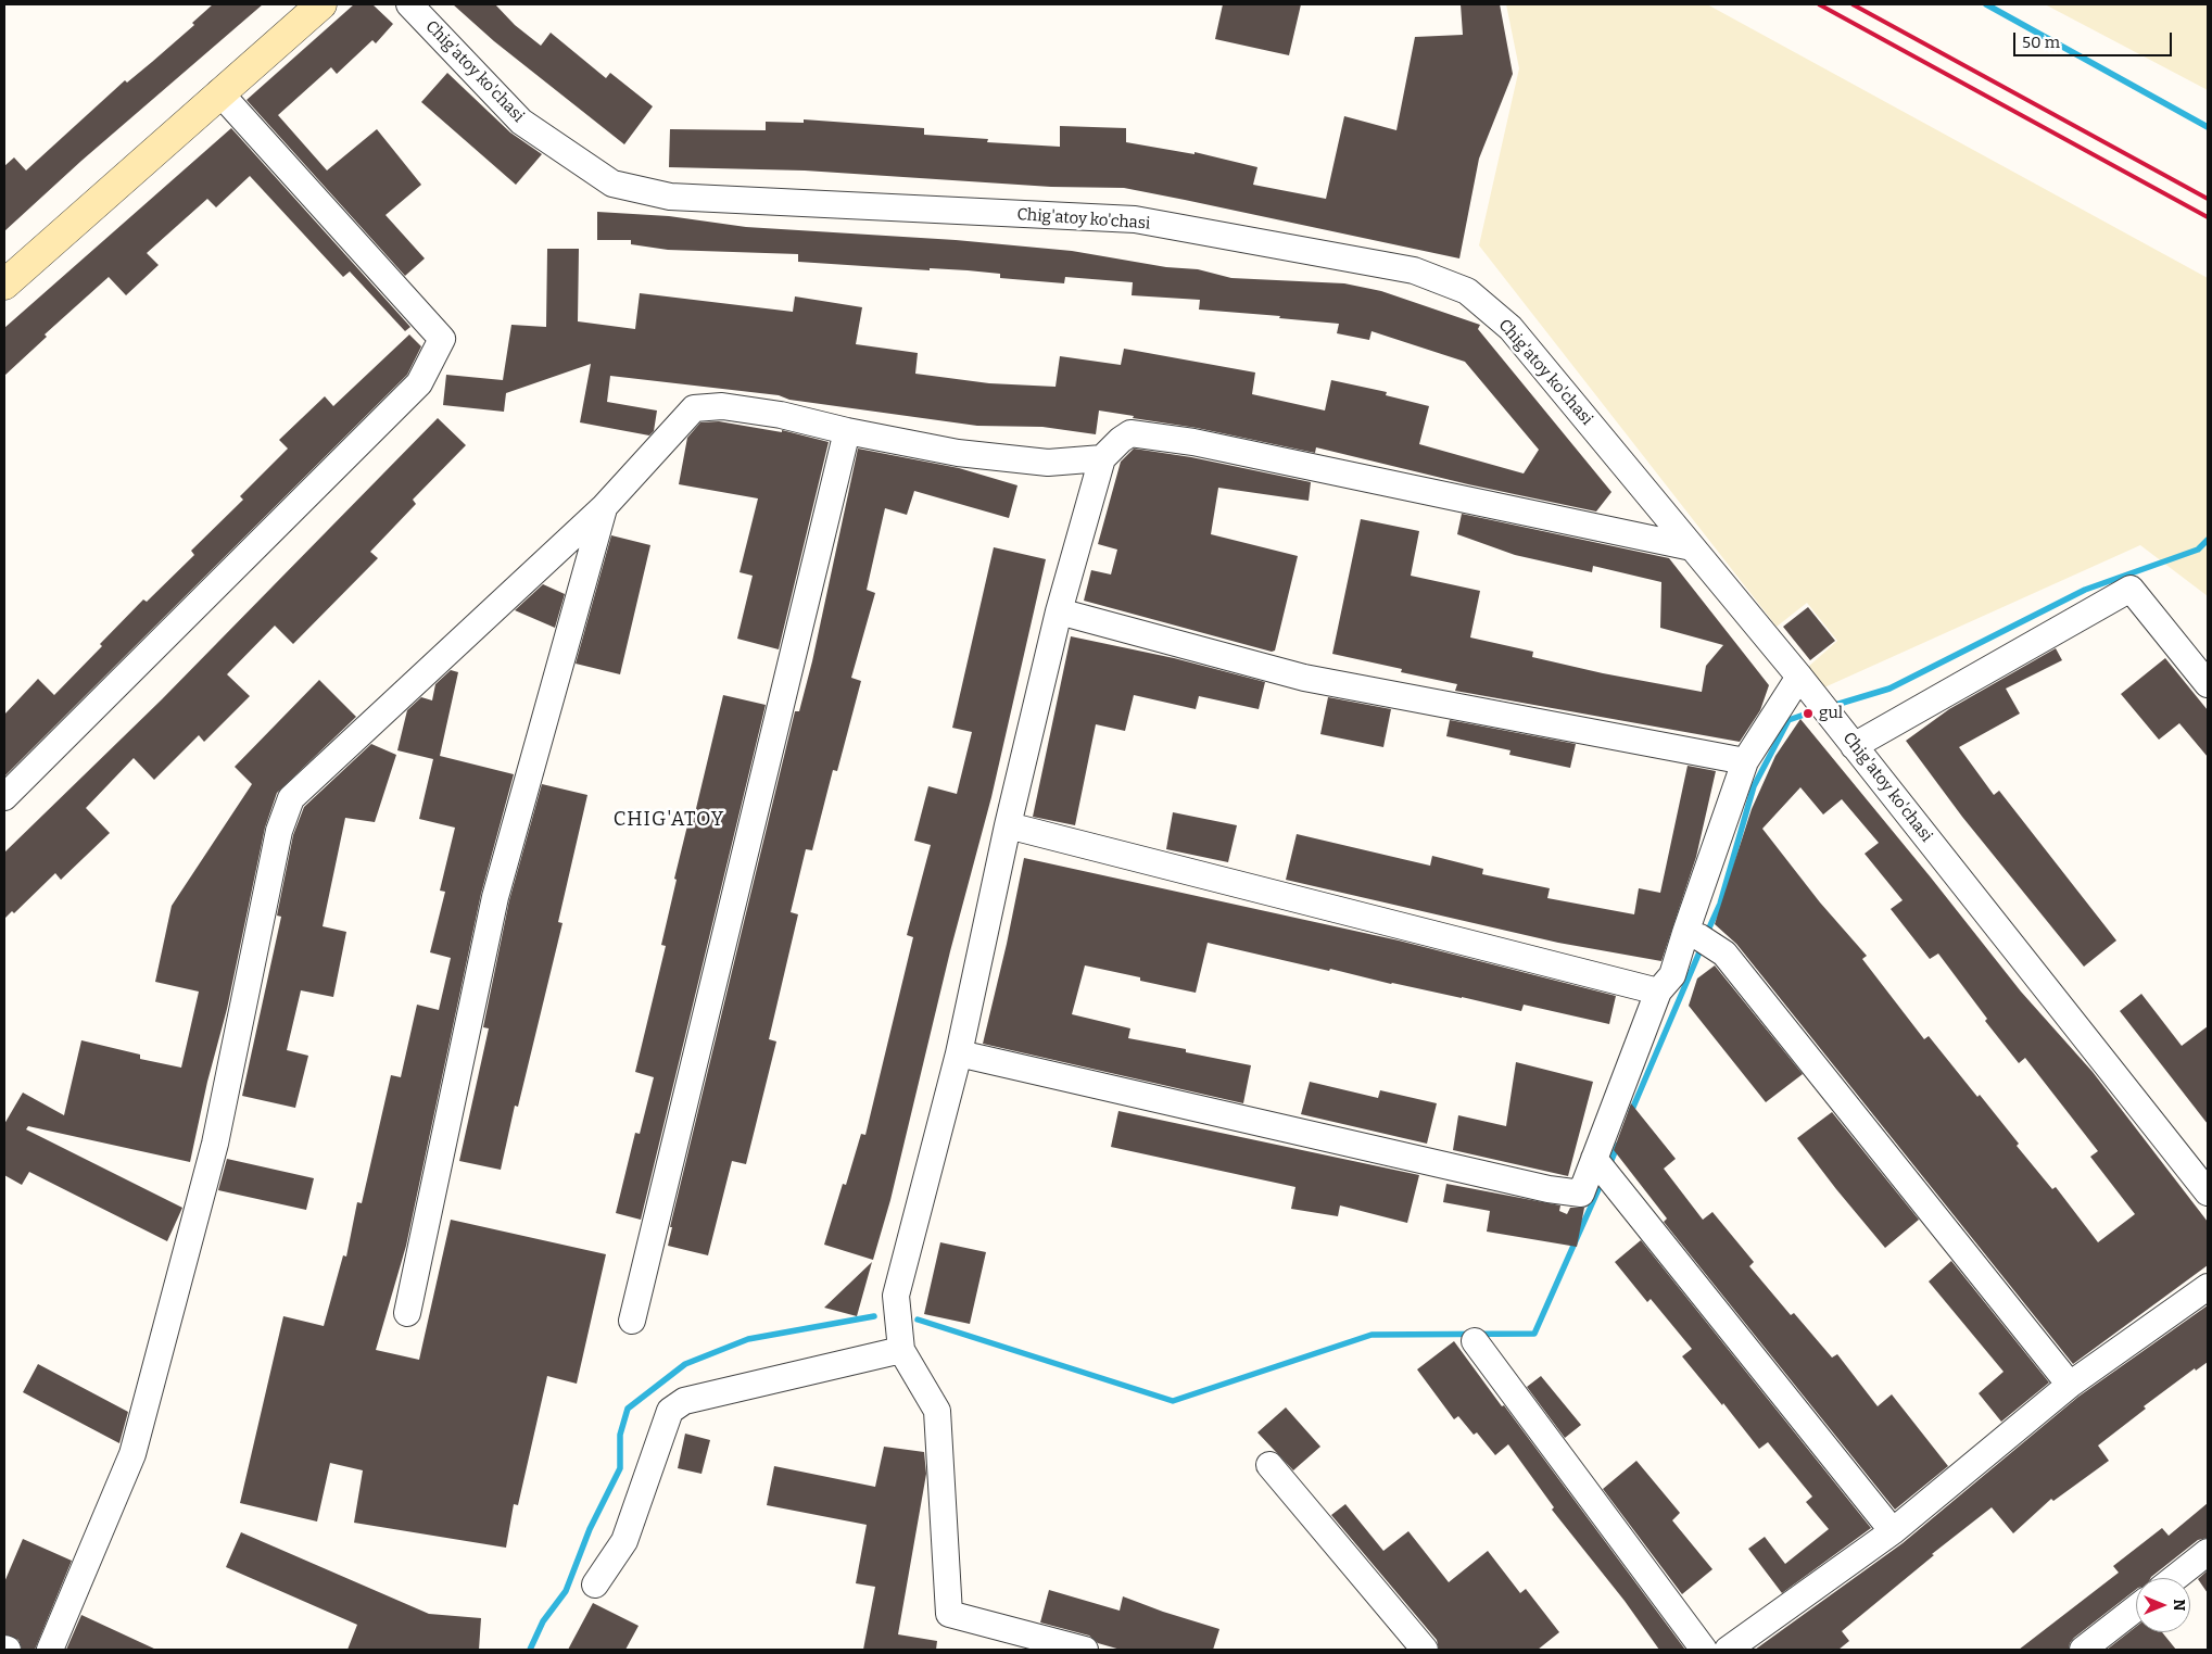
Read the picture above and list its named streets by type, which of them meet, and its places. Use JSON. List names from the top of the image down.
{
  "streets": {
    "street": ["Chig'atoy ko'chasi"]
  },
  "districts": ["CHIG'ATOY"],
  "places": ["gul"],
  "scale_bar": "50 m",
  "north": "right"
}
